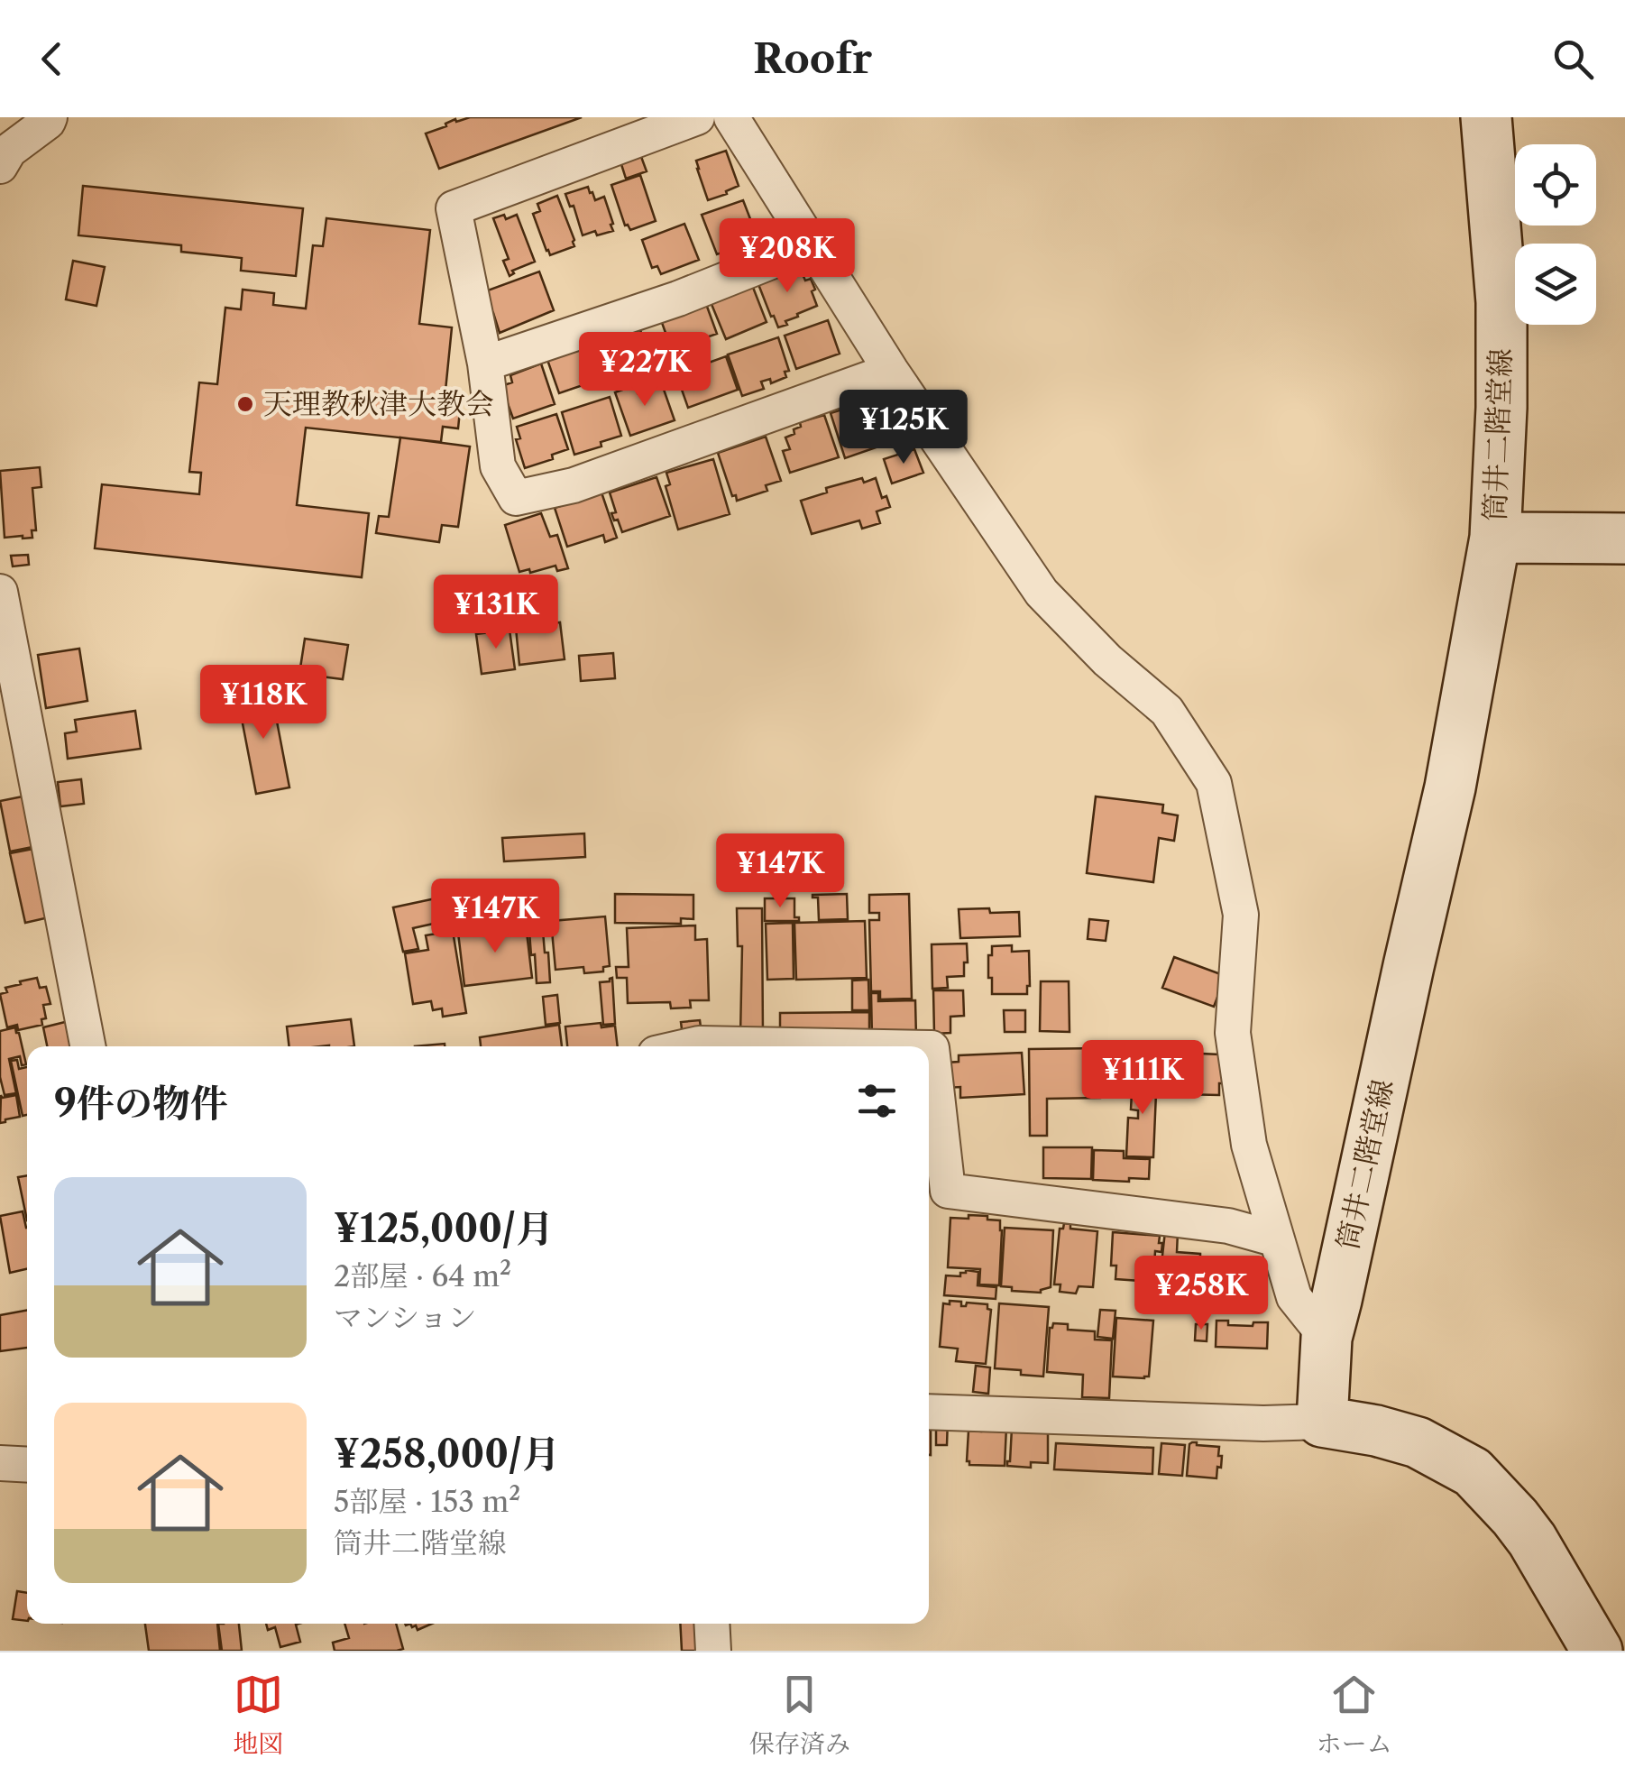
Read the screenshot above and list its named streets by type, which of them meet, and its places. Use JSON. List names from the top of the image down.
{
  "streets": {
    "main road": ["筒井二階堂線"]
  },
  "places": ["天理教秋津大教会"],
  "page": {
    "header": "Roofr",
    "price": [
      "¥208K",
      "¥227K",
      "¥125K",
      "¥131K",
      "¥118K",
      "¥147K",
      "¥147K",
      "¥111K",
      "¥258K"
    ],
    "heading": "9件の物件",
    "list": [
      {
        "name": "¥125,000/月",
        "note": "2部屋 · 64 m² · マンション"
      },
      {
        "name": "¥258,000/月",
        "note": "5部屋 · 153 m² · 筒井二階堂線"
      }
    ],
    "tabs": ["地図", "保存済み", "ホーム"]
  }
}
